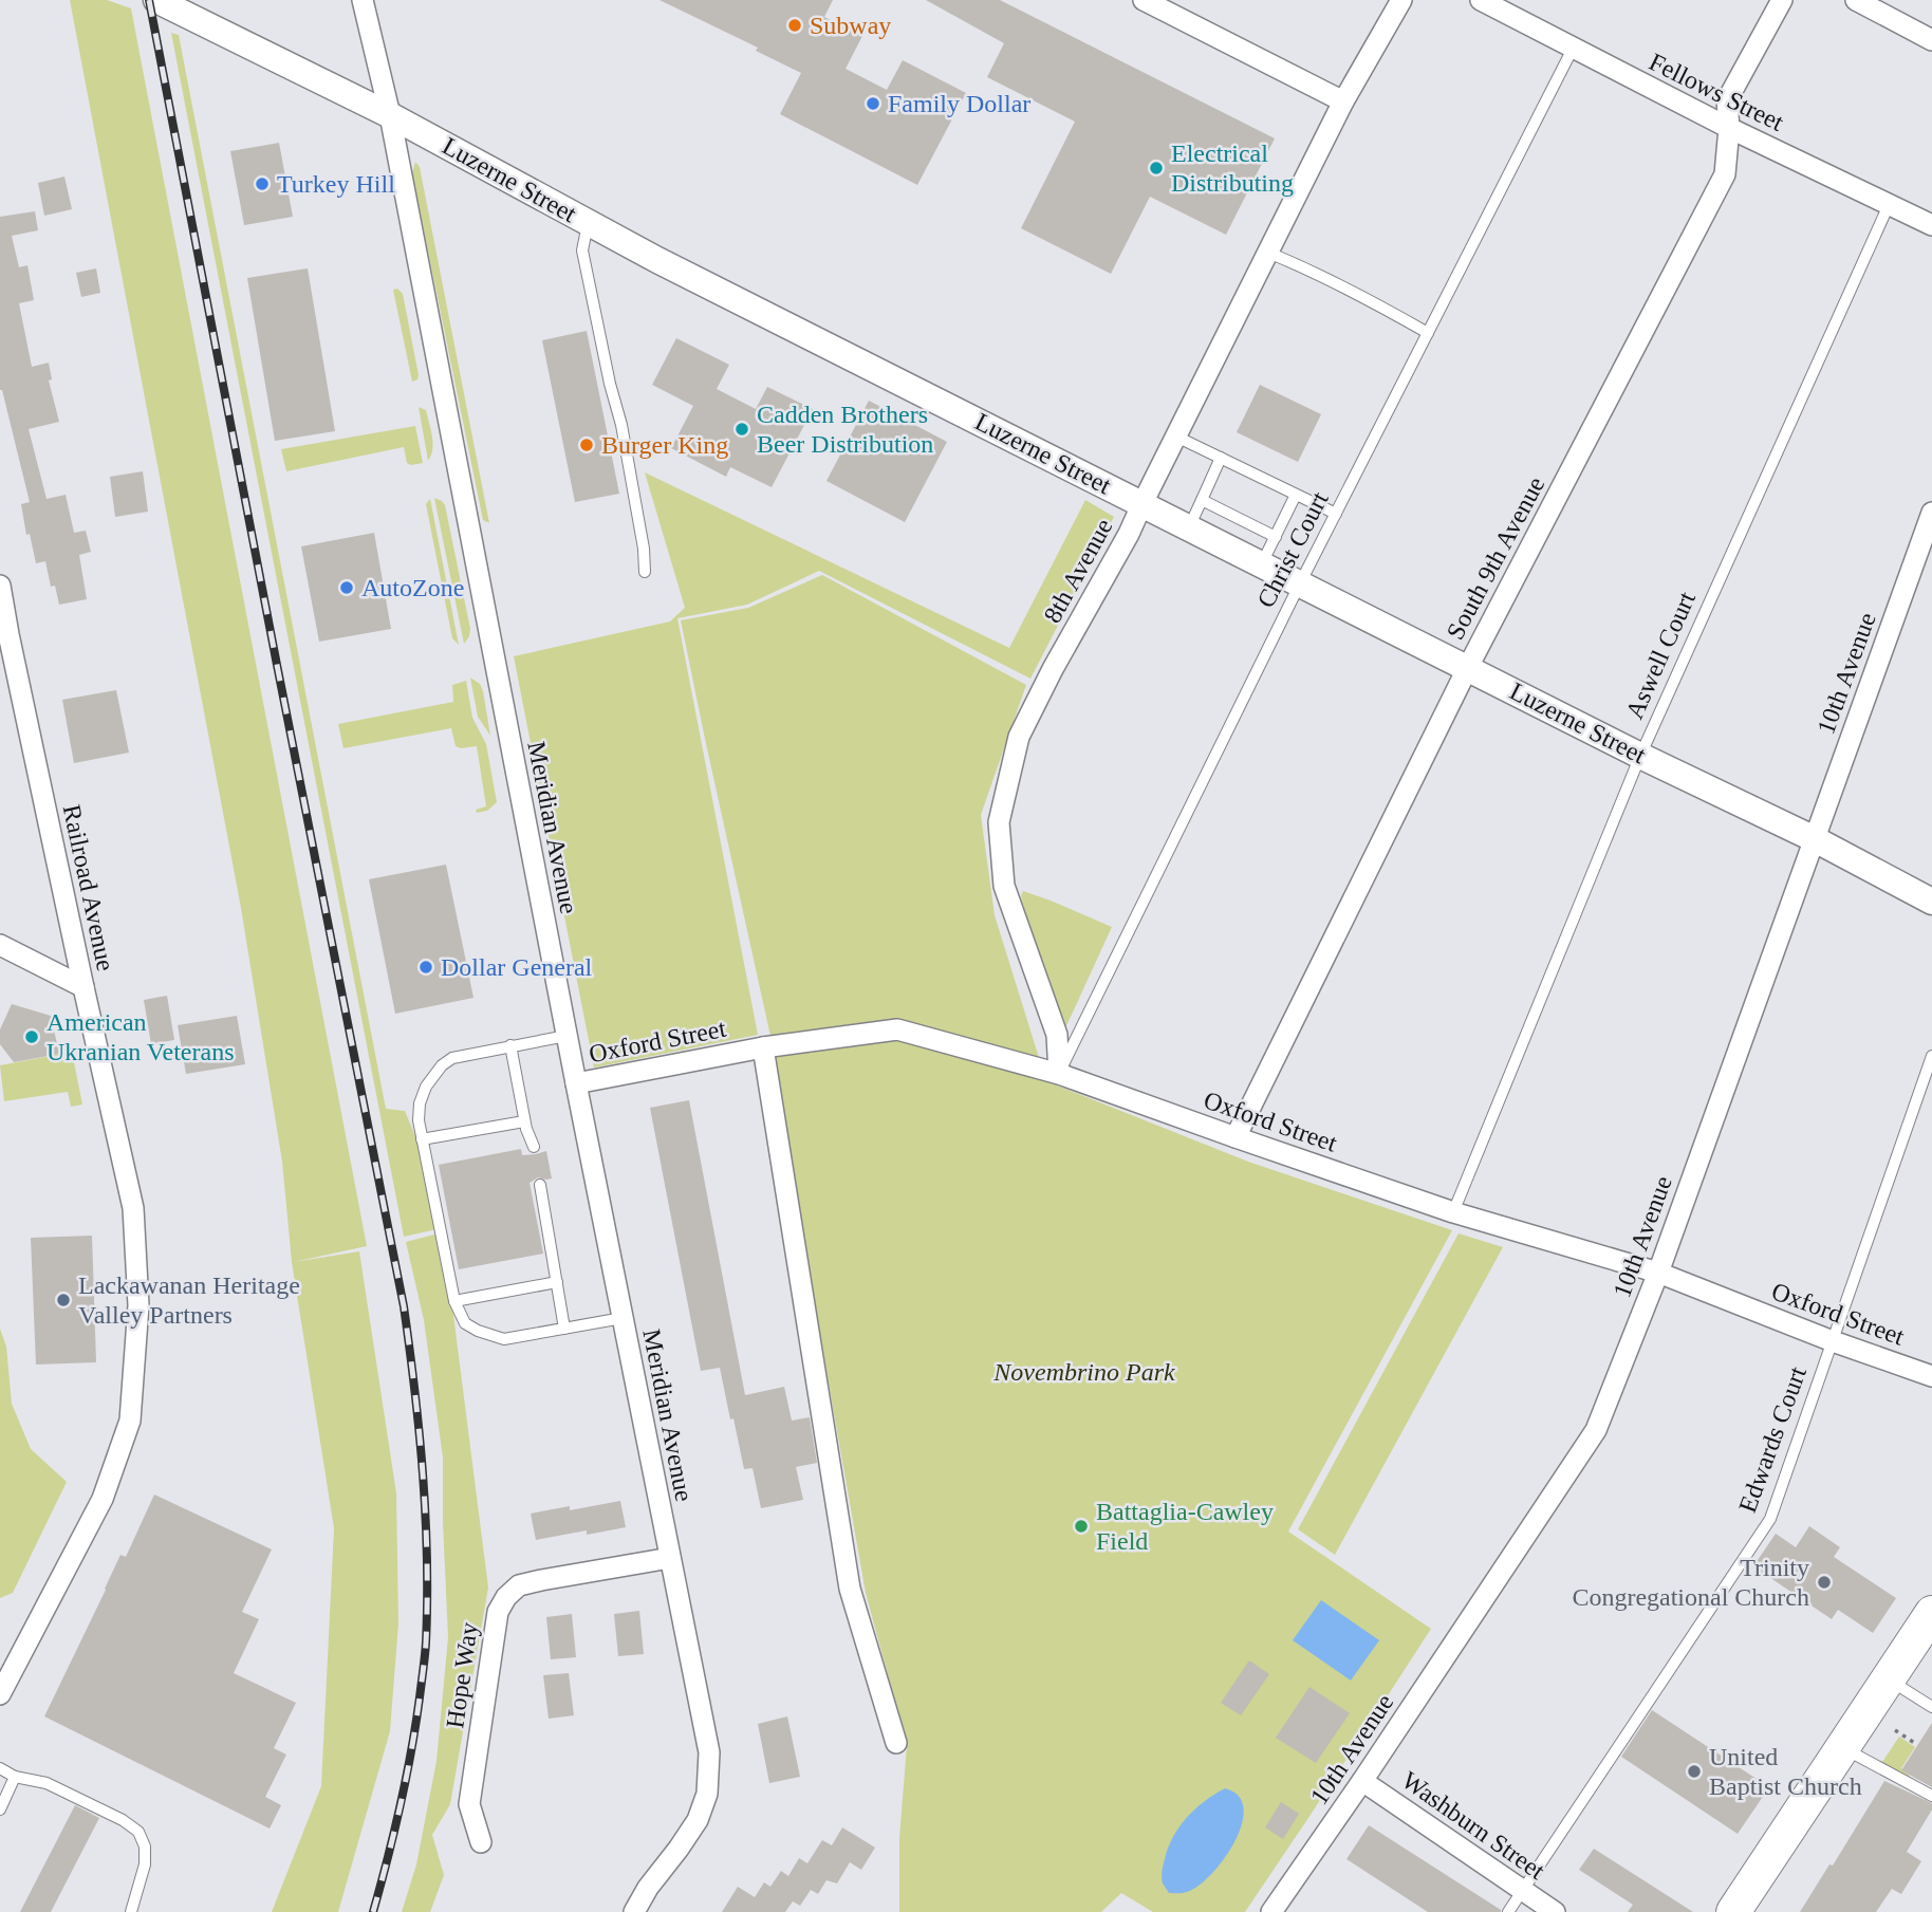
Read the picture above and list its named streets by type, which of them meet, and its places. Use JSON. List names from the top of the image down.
{
  "streets": {
    "street": [
      "Fellows Street",
      "Luzerne Street",
      "South 9th Avenue",
      "8th Avenue",
      "10th Avenue",
      "Meridian Avenue",
      "Railroad Avenue",
      "Oxford Street",
      "Hope Way",
      "Washburn Street"
    ],
    "lane": ["Christ Court", "Aswell Court", "Edwards Court"]
  },
  "crossings": [
    ["Fellows Street", "Christ Court"],
    ["Fellows Street", "South 9th Avenue"],
    ["Fellows Street", "Aswell Court"],
    ["Luzerne Street", "Christ Court"],
    ["Luzerne Street", "South 9th Avenue"],
    ["Luzerne Street", "8th Avenue"],
    ["Luzerne Street", "Aswell Court"],
    ["Luzerne Street", "10th Avenue"],
    ["Luzerne Street", "Meridian Avenue"],
    ["Christ Court", "8th Avenue"],
    ["Christ Court", "Oxford Street"],
    ["South 9th Avenue", "Oxford Street"],
    ["8th Avenue", "Oxford Street"],
    ["Aswell Court", "Oxford Street"],
    ["10th Avenue", "Oxford Street"],
    ["10th Avenue", "Washburn Street"],
    ["Meridian Avenue", "Oxford Street"],
    ["Meridian Avenue", "Hope Way"],
    ["Oxford Street", "Edwards Court"],
    ["Edwards Court", "Washburn Street"]
  ],
  "parks": ["Novembrino Park"],
  "places": [
    "Subway",
    "Family Dollar",
    "Electrical Distributing",
    "Turkey Hill",
    "Cadden Brothers Beer Distribution",
    "Burger King",
    "AutoZone",
    "Dollar General",
    "American Ukranian Veterans",
    "Lackawanan Heritage Valley Partners",
    "Battaglia-Cawley Field",
    "Trinity Congregational Church",
    "United Baptist Church"
  ]
}
